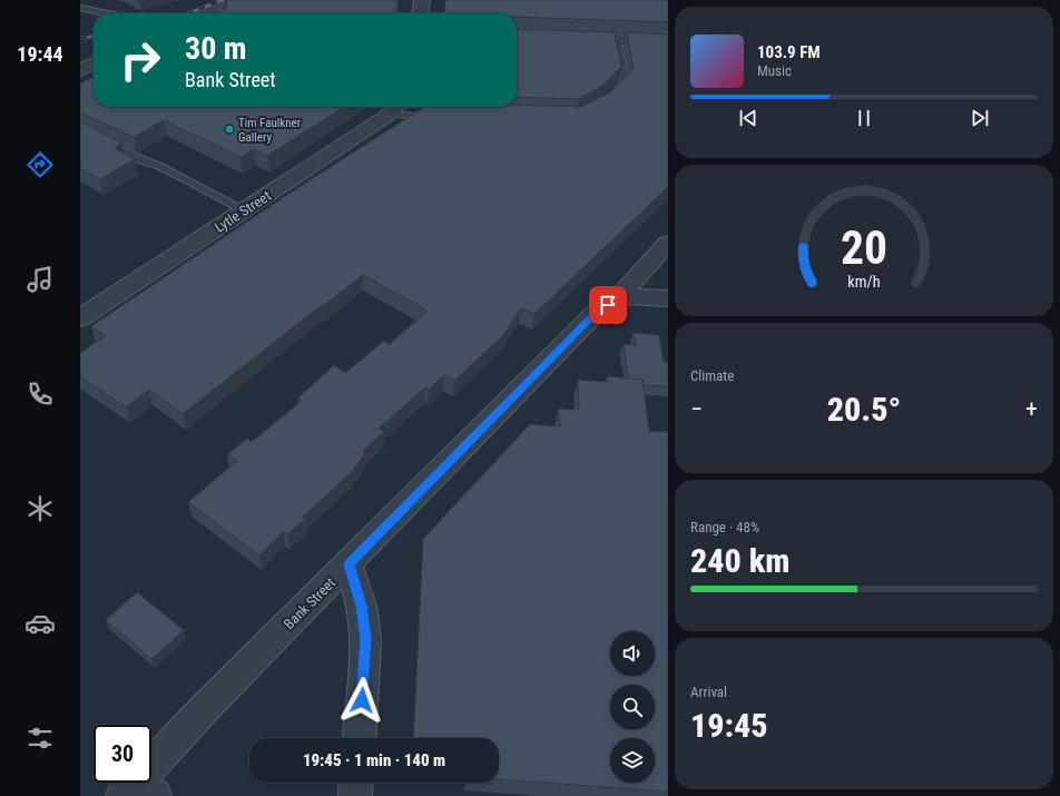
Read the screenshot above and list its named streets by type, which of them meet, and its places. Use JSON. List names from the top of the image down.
{
  "streets": {
    "street": ["Lytle Street", "Bank Street"]
  },
  "places": ["Tim Faulkner Gallery"],
  "page": {
    "tabs": "19:44",
    "turn": ["30 m", "Bank Street"],
    "song": ["103.9 FM", "Music"],
    "tile": [
      "Climate",
      ["Range · 48%", "240 km"],
      ["Arrival", "19:45"]
    ],
    "heat": ["−", "20.5°", "+"],
    "limit": "30",
    "trip": "19:45 · 1 min · 140 m",
    "gauge": ["20", "km/h"]
  }
}
